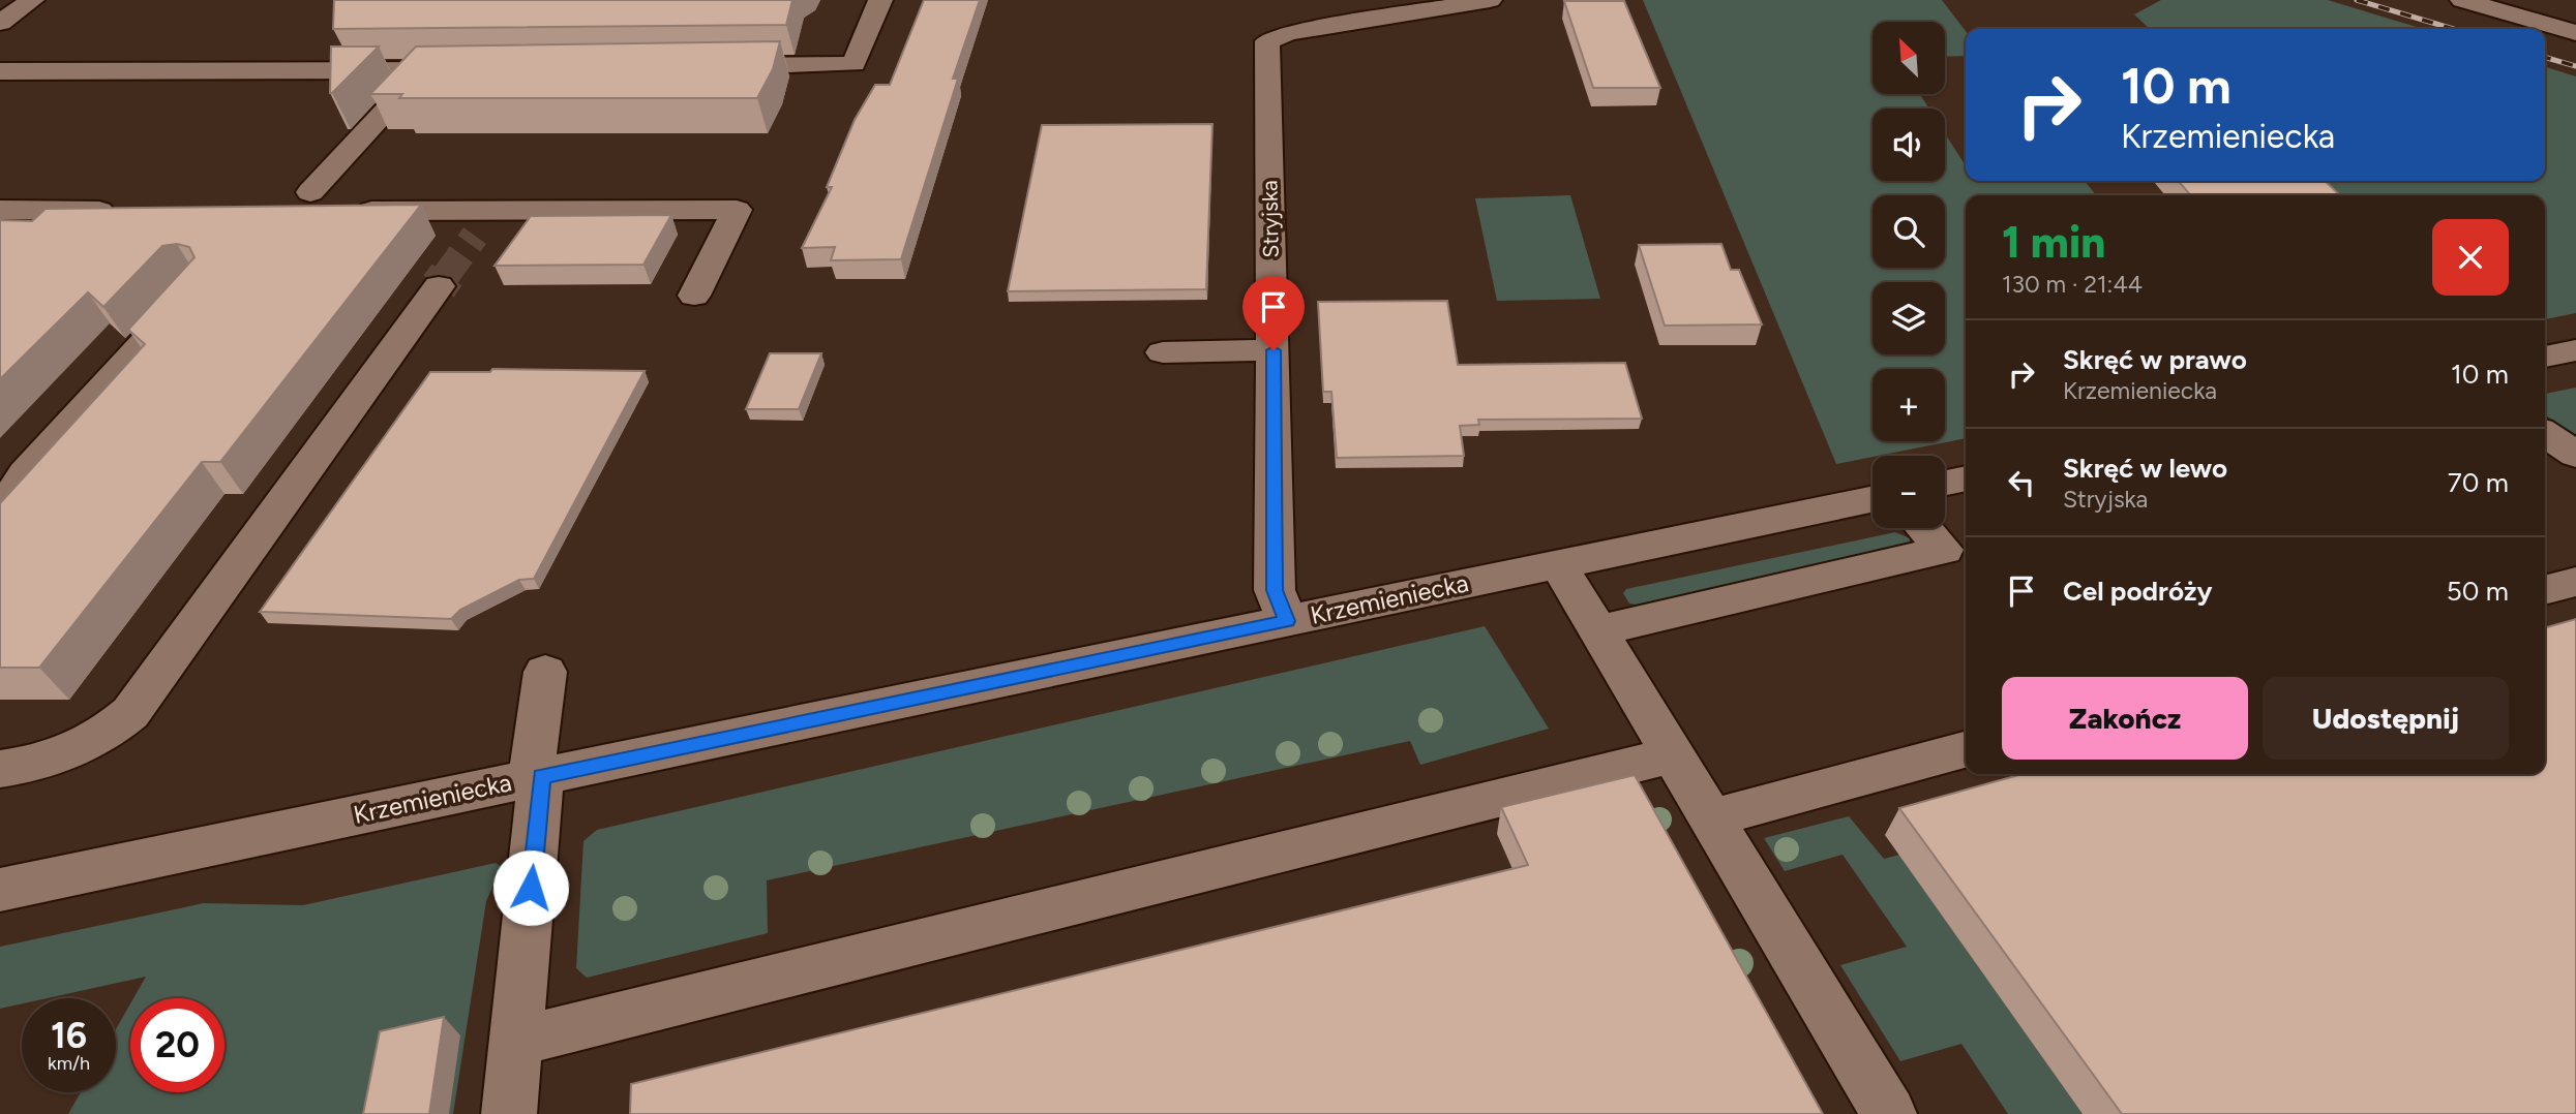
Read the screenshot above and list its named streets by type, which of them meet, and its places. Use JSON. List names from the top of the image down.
{
  "streets": {
    "street": ["Stryjska", "Krzemieniecka"]
  },
  "crossings": [
    ["Stryjska", "Krzemieniecka"]
  ],
  "north": "top left",
  "page": {
    "map_buttons": ["+", "−"],
    "turn": ["10 m", "Krzemieniecka"],
    "heading": ["1 min", "130 m · 21:44"],
    "list": [
      {
        "name": "Skręć w prawo",
        "note": "Krzemieniecka",
        "value": "10 m"
      },
      {
        "name": "Skręć w lewo",
        "note": "Stryjska",
        "value": "70 m"
      },
      {
        "name": "Cel podróży",
        "value": "50 m"
      }
    ],
    "buttons": ["Zakończ", "Udostępnij"],
    "speed": "16 km/h",
    "limit": "20"
  }
}
